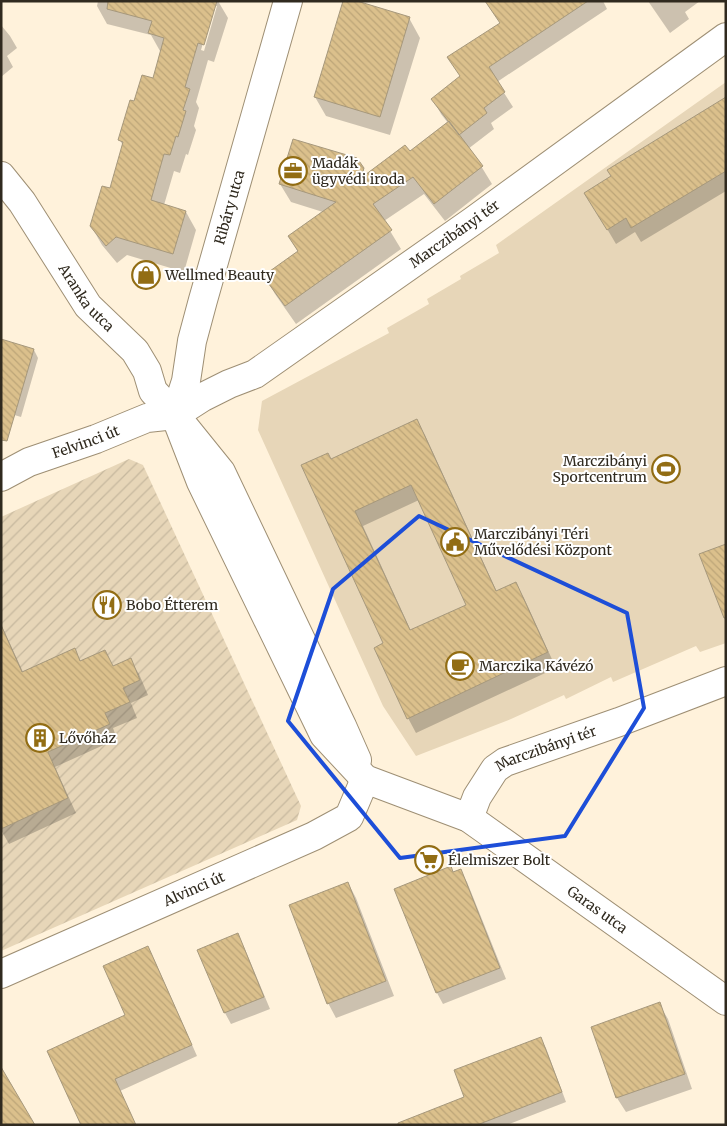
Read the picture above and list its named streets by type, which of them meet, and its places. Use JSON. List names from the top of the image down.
{
  "streets": {
    "street": [
      "Ribáry utca",
      "Marczibányi tér",
      "Aranka utca",
      "Felvinci út",
      "Alvinci út",
      "Garas utca"
    ]
  },
  "crossings": [
    ["Ribáry utca", "Marczibányi tér"],
    ["Ribáry utca", "Aranka utca"],
    ["Ribáry utca", "Felvinci út"],
    ["Marczibányi tér", "Aranka utca"],
    ["Marczibányi tér", "Felvinci út"],
    ["Marczibányi tér", "Garas utca"],
    ["Aranka utca", "Felvinci út"]
  ],
  "places": {
    "office": ["Madák ügyvédi iroda"],
    "shop": ["Wellmed Beauty"],
    "sports": ["Marczibányi Sportcentrum"],
    "public building": ["Marczibányi Téri Művelődési Központ"],
    "restaurant": ["Bobo Étterem"],
    "cafe": ["Marczika Kávézó"],
    "building": ["Lővőház"],
    "supermarket": ["Élelmiszer Bolt"]
  }
}
